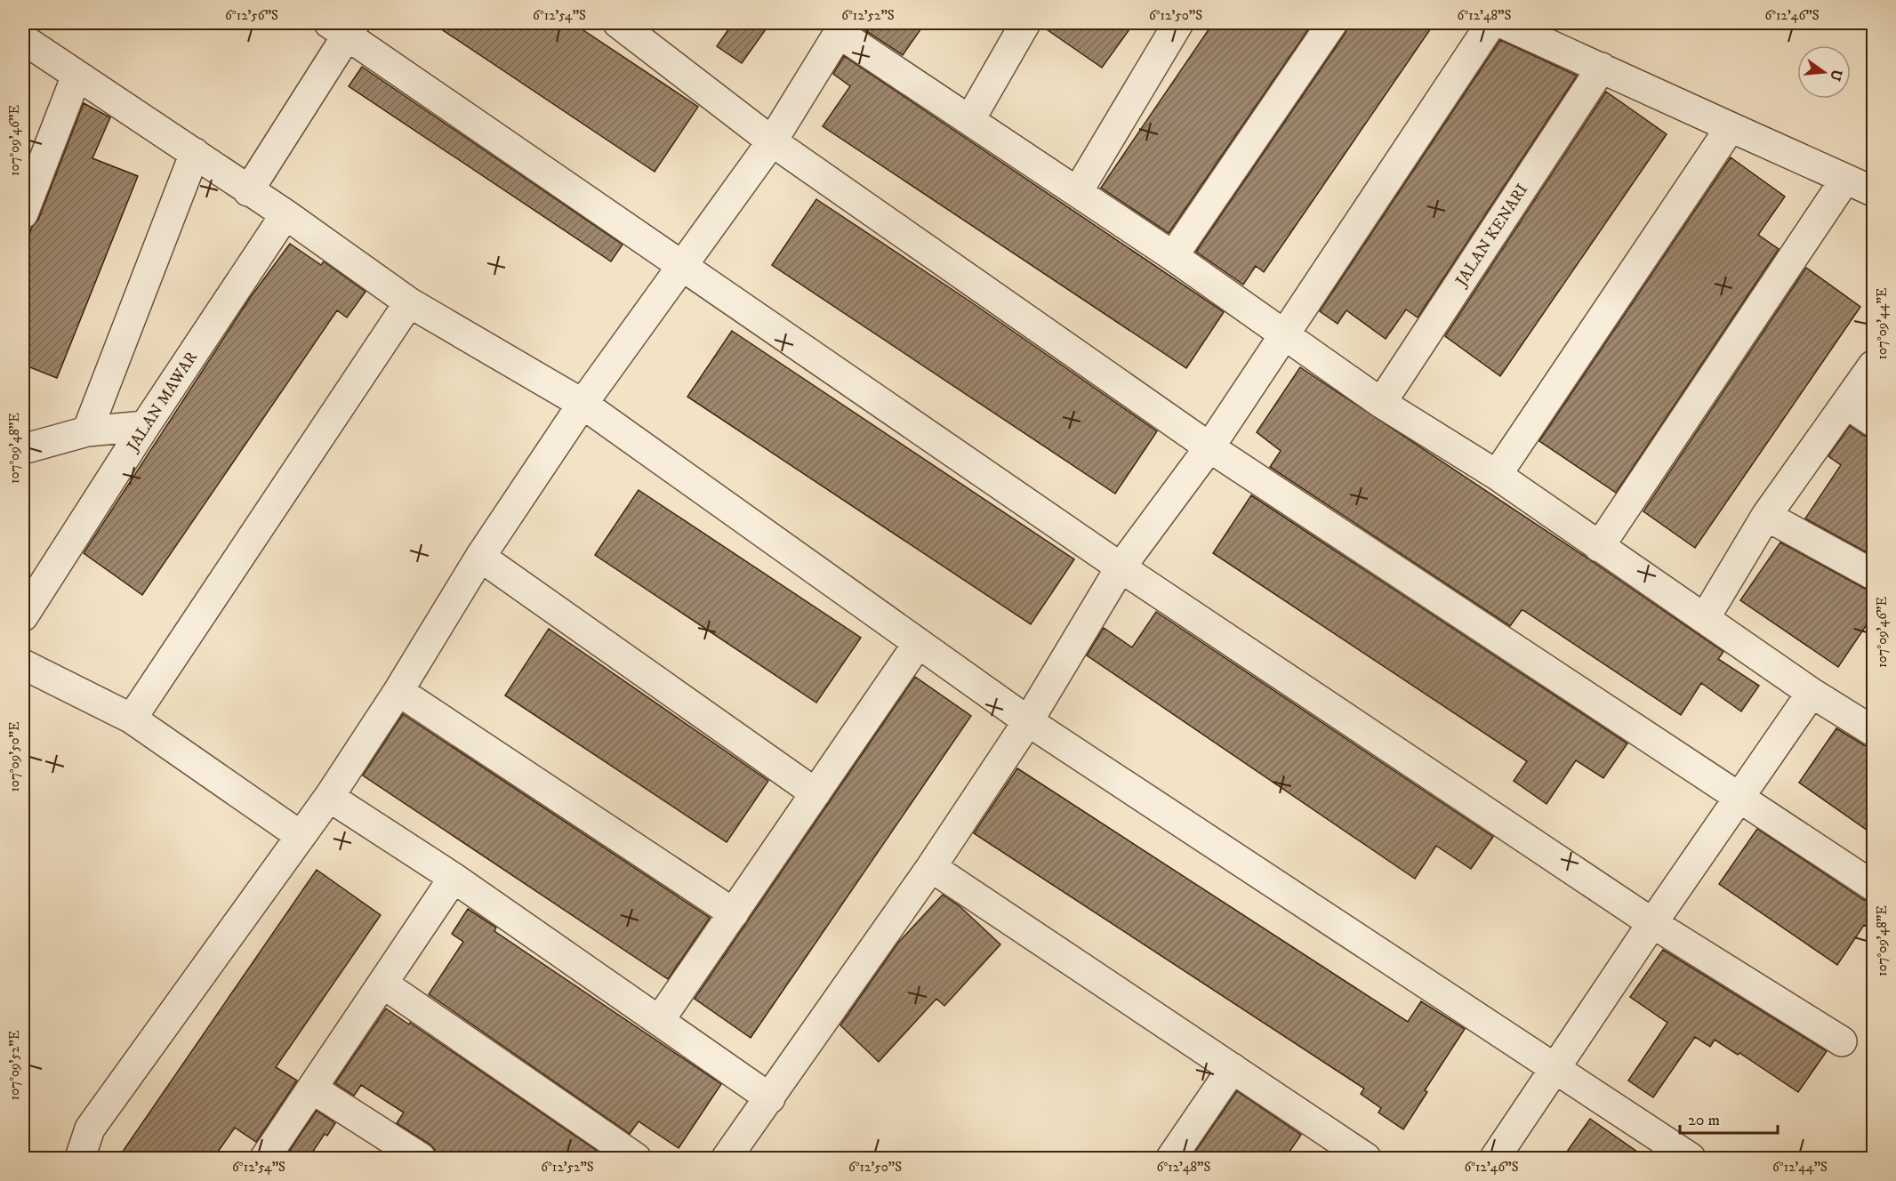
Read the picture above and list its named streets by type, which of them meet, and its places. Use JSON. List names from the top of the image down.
{
  "streets": {
    "street": ["JALAN KENARI", "JALAN MAWAR"]
  },
  "scale_bar": "20 m",
  "north": "right",
  "coordinates": [
    "6°12'56\"S",
    "6°12'54\"S",
    "6°12'52\"S",
    "6°12'50\"S",
    "6°12'48\"S",
    "6°12'46\"S",
    "107°09'46\"E",
    "107°09'44\"E",
    "107°09'48\"E",
    "107°09'50\"E",
    "107°09'52\"E",
    "6°12'44\"S"
  ]
}
